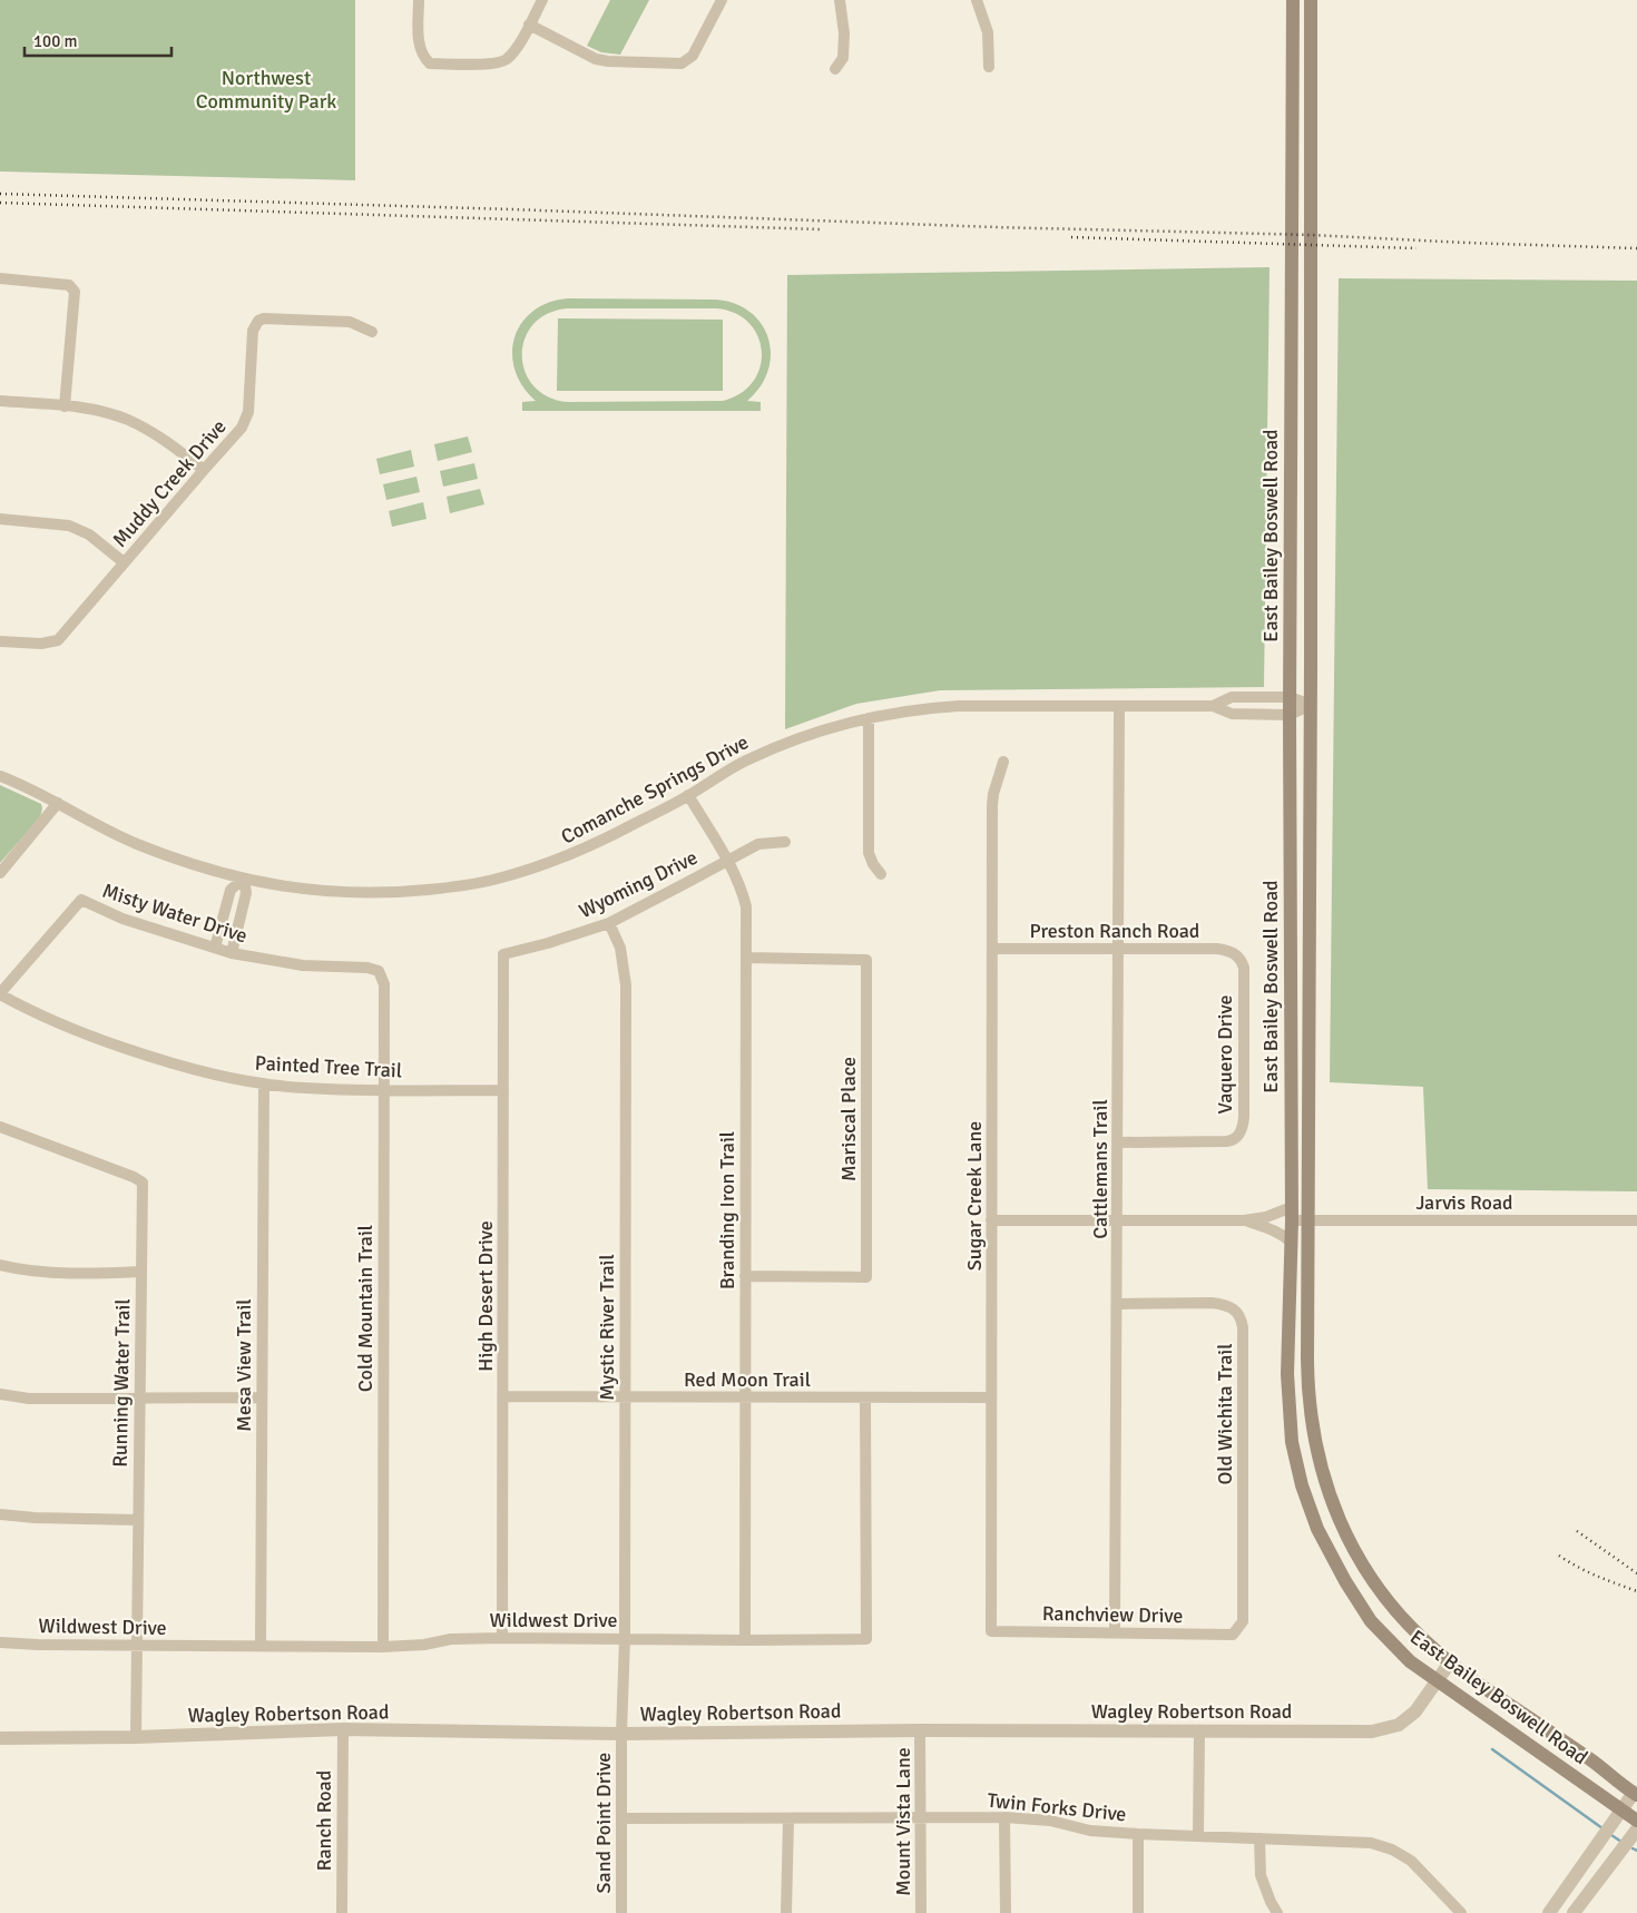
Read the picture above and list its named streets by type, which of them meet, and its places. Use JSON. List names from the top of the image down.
{
  "streets": {
    "main road": ["East Bailey Boswell Road"],
    "street": [
      "Muddy Creek Drive",
      "Comanche Springs Drive",
      "Wyoming Drive",
      "Misty Water Drive",
      "Preston Ranch Road",
      "Vaquero Drive",
      "Painted Tree Trail",
      "Mariscal Place",
      "Cattlemans Trail",
      "Sugar Creek Lane",
      "Jarvis Road",
      "Branding Iron Trail",
      "High Desert Drive",
      "Cold Mountain Trail",
      "Mystic River Trail",
      "Mesa View Trail",
      "Red Moon Trail",
      "Running Water Trail",
      "Old Wichita Trail",
      "Ranchview Drive",
      "Wildwest Drive",
      "Wagley Robertson Road",
      "Twin Forks Drive",
      "Ranch Road",
      "Mount Vista Lane",
      "Sand Point Drive"
    ]
  },
  "crossings": [
    ["East Bailey Boswell Road", "Comanche Springs Drive"],
    ["East Bailey Boswell Road", "Jarvis Road"],
    ["East Bailey Boswell Road", "Wagley Robertson Road"],
    ["Comanche Springs Drive", "Cattlemans Trail"],
    ["Comanche Springs Drive", "Branding Iron Trail"],
    ["Wyoming Drive", "Branding Iron Trail"],
    ["Wyoming Drive", "High Desert Drive"],
    ["Wyoming Drive", "Mystic River Trail"],
    ["Misty Water Drive", "Painted Tree Trail"],
    ["Misty Water Drive", "Cold Mountain Trail"],
    ["Preston Ranch Road", "Vaquero Drive"],
    ["Preston Ranch Road", "Cattlemans Trail"],
    ["Preston Ranch Road", "Sugar Creek Lane"],
    ["Vaquero Drive", "Cattlemans Trail"],
    ["Painted Tree Trail", "High Desert Drive"],
    ["Painted Tree Trail", "Cold Mountain Trail"],
    ["Painted Tree Trail", "Mesa View Trail"],
    ["Mariscal Place", "Branding Iron Trail"],
    ["Cattlemans Trail", "Old Wichita Trail"],
    ["Cattlemans Trail", "Ranchview Drive"],
    ["Sugar Creek Lane", "Red Moon Trail"],
    ["Sugar Creek Lane", "Ranchview Drive"],
    ["Branding Iron Trail", "Red Moon Trail"],
    ["Branding Iron Trail", "Wildwest Drive"],
    ["High Desert Drive", "Red Moon Trail"],
    ["High Desert Drive", "Wildwest Drive"],
    ["Cold Mountain Trail", "Wildwest Drive"],
    ["Mystic River Trail", "Red Moon Trail"],
    ["Mystic River Trail", "Wildwest Drive"],
    ["Mystic River Trail", "Wagley Robertson Road"],
    ["Mystic River Trail", "Sand Point Drive"],
    ["Mesa View Trail", "Wildwest Drive"],
    ["Red Moon Trail", "Wildwest Drive"],
    ["Running Water Trail", "Wildwest Drive"],
    ["Running Water Trail", "Wagley Robertson Road"],
    ["Old Wichita Trail", "Ranchview Drive"],
    ["Wagley Robertson Road", "Ranch Road"],
    ["Wagley Robertson Road", "Mount Vista Lane"],
    ["Wagley Robertson Road", "Sand Point Drive"],
    ["Twin Forks Drive", "Mount Vista Lane"],
    ["Twin Forks Drive", "Sand Point Drive"]
  ],
  "parks": ["Northwest Community Park"],
  "scale_bar": "100 m"
}
